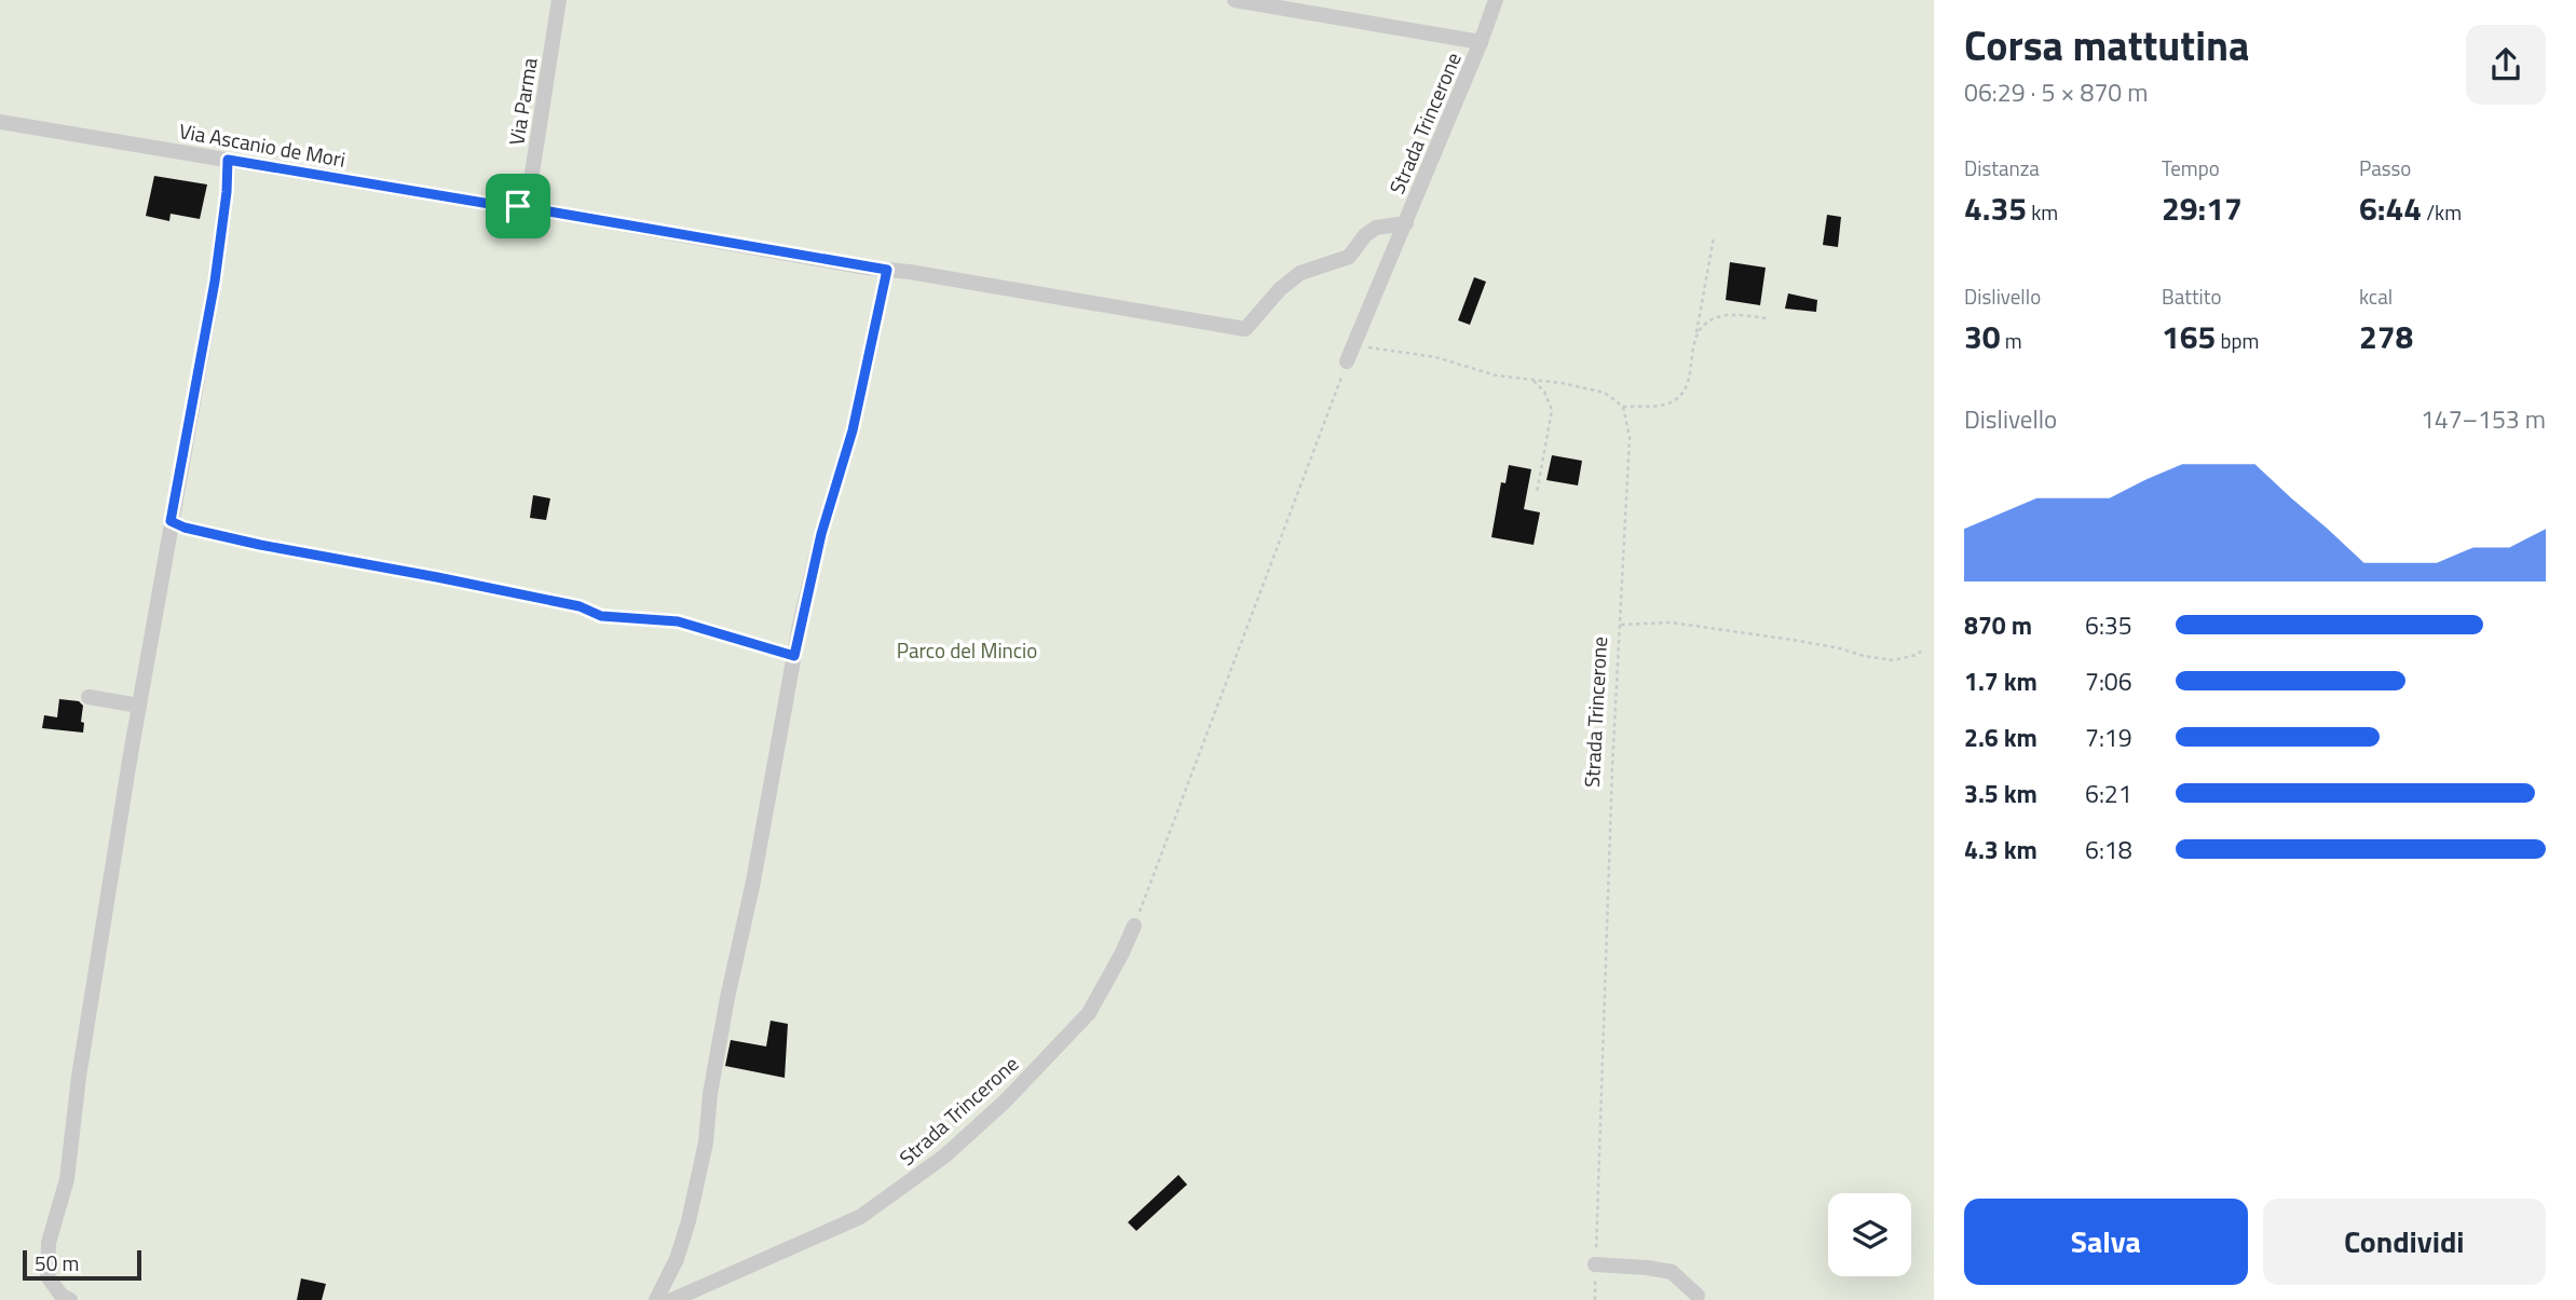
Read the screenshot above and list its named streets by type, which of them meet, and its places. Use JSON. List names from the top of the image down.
{
  "streets": {
    "street": ["Via Parma", "Strada Trincerone", "Via Ascanio de Mori"]
  },
  "crossings": [
    ["Via Parma", "Via Ascanio de Mori"],
    ["Strada Trincerone", "Via Ascanio de Mori"]
  ],
  "parks": ["Parco del Mincio"],
  "scale_bar": "50 m",
  "page": {
    "heading": ["Corsa mattutina", "06:29 · 5 × 870 m"],
    "stats": [
      ["Distanza", "4.35 km"],
      ["Tempo", "29:17"],
      ["Passo", "6:44 /km"],
      ["Dislivello", "30 m"],
      ["Battito", "165 bpm"],
      ["kcal", "278"]
    ],
    "chart": ["Dislivello", "147–153 m"],
    "list": [
      {
        "name": "870 m",
        "note": "6:35"
      },
      {
        "name": "1.7 km",
        "note": "7:06"
      },
      {
        "name": "2.6 km",
        "note": "7:19"
      },
      {
        "name": "3.5 km",
        "note": "6:21"
      },
      {
        "name": "4.3 km",
        "note": "6:18"
      }
    ],
    "buttons": ["Salva", "Condividi"],
    "scale": "50 m"
  }
}
